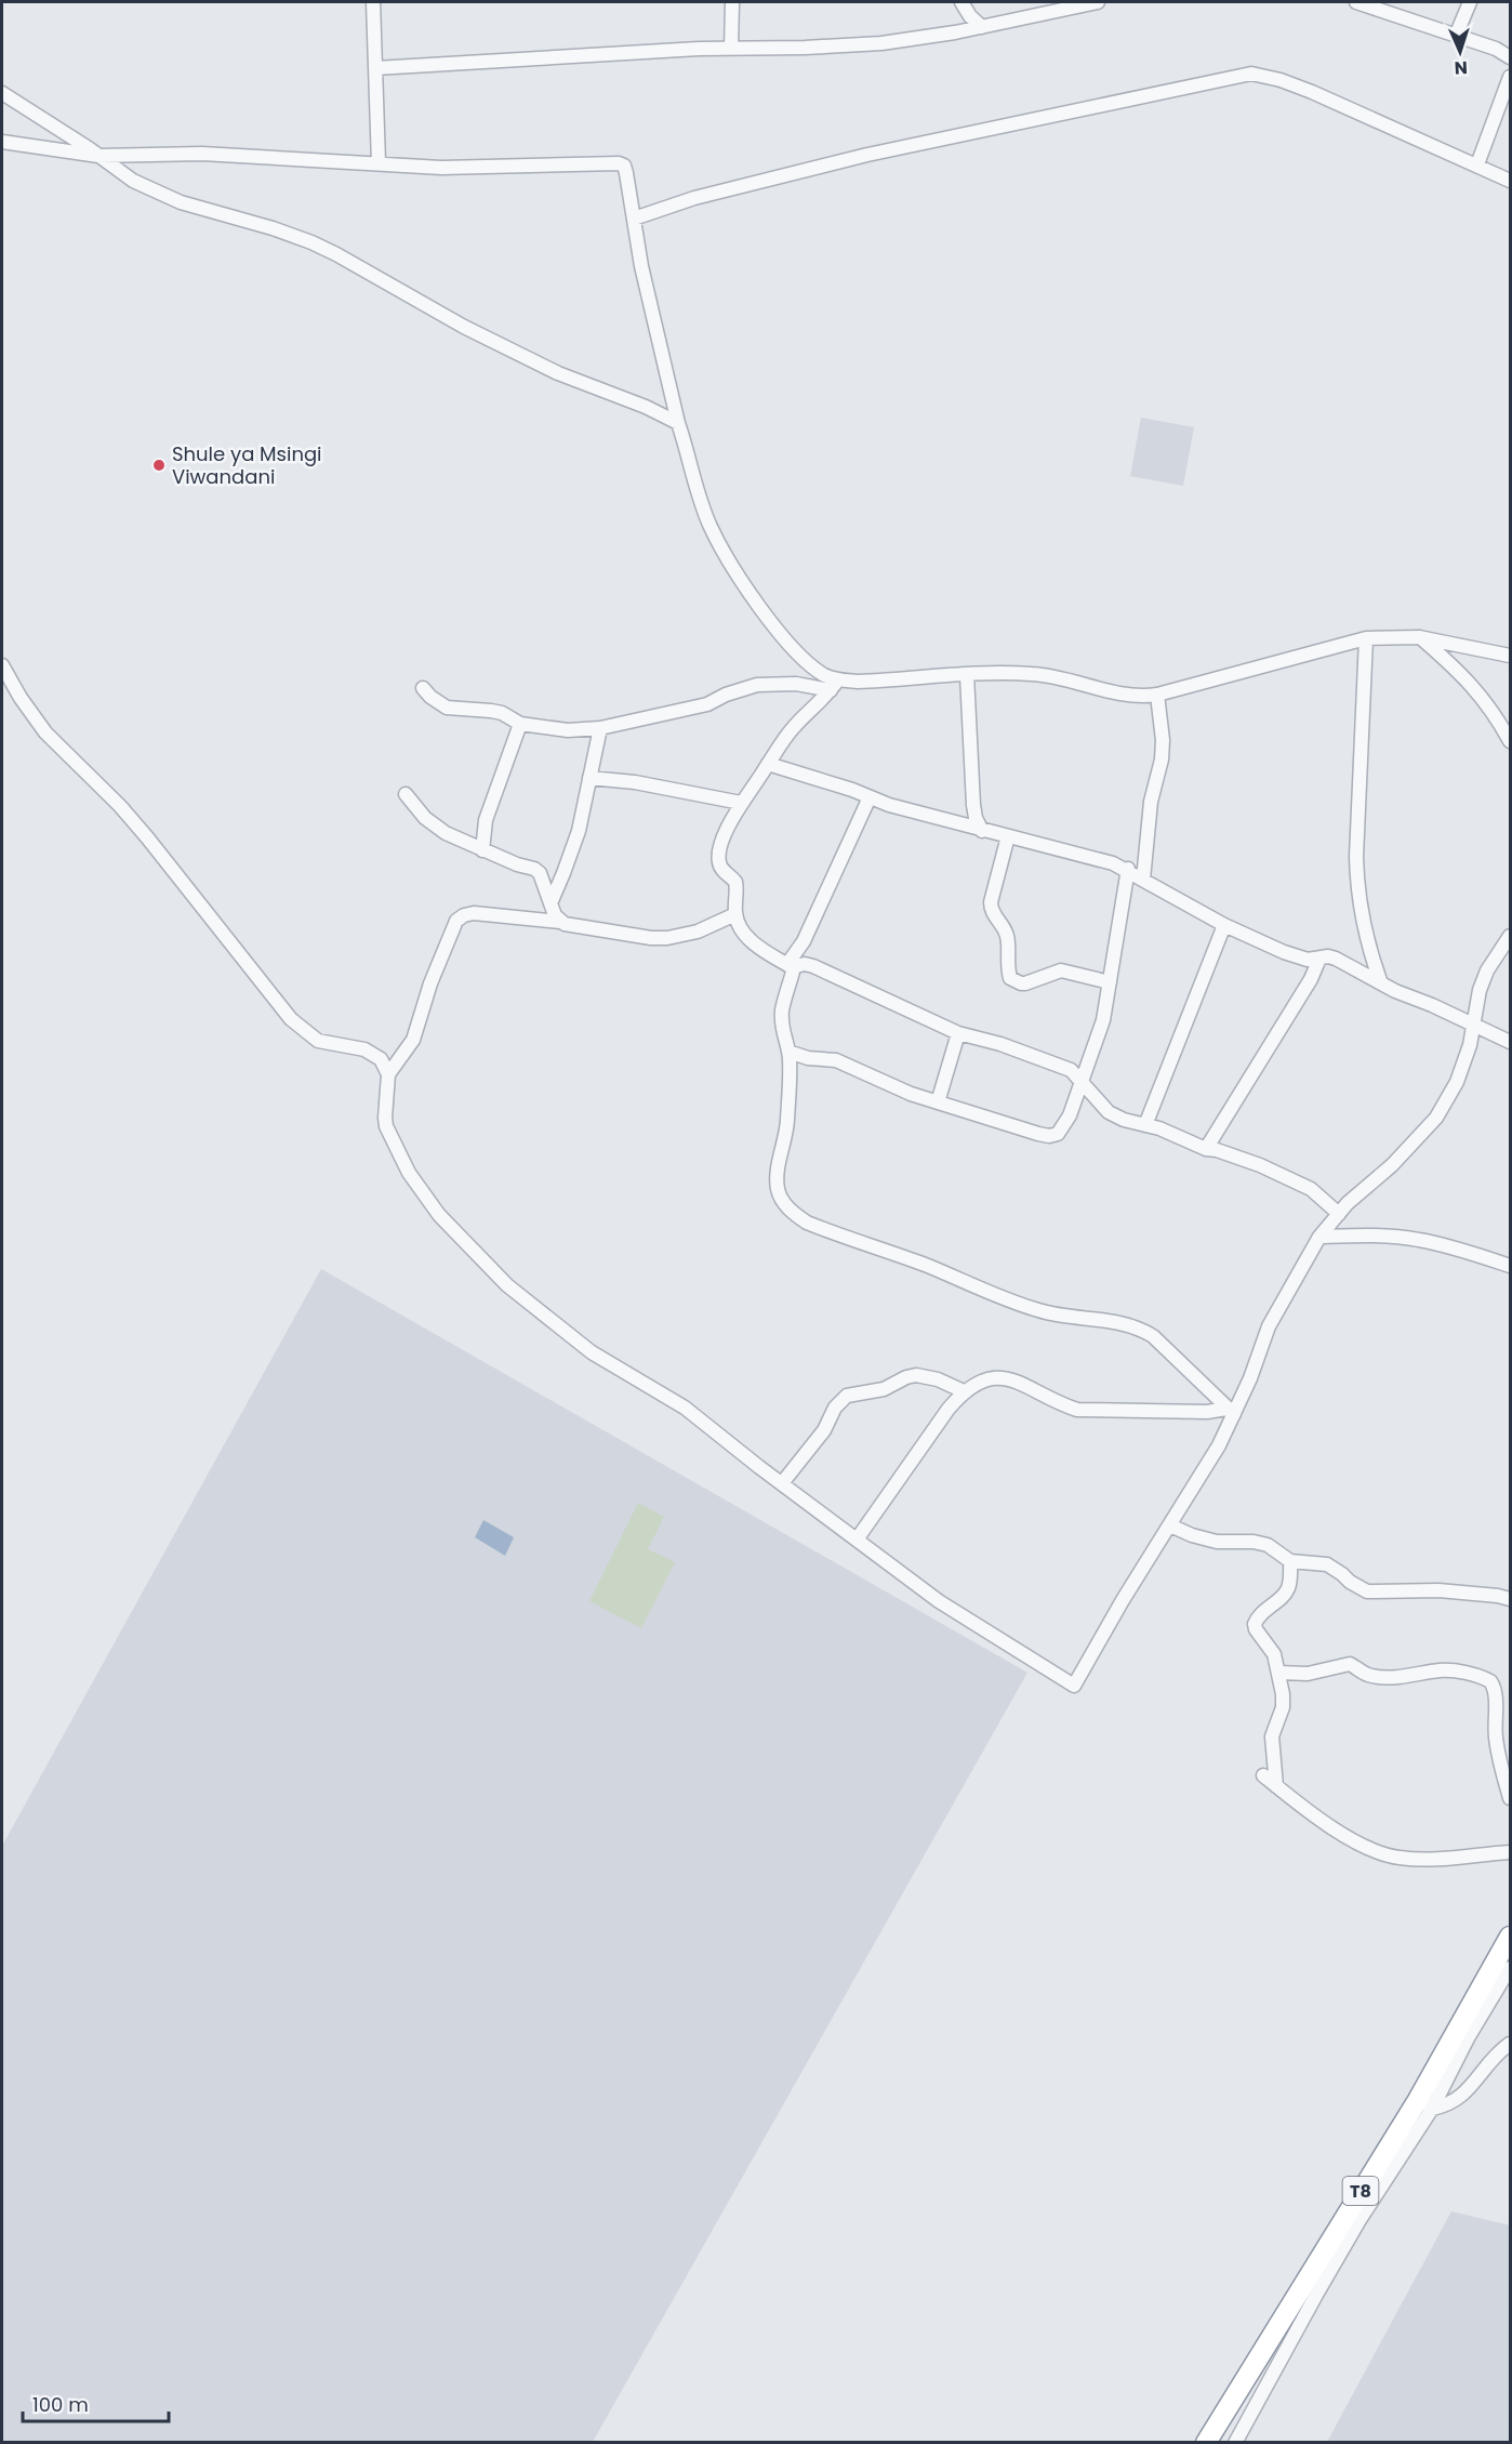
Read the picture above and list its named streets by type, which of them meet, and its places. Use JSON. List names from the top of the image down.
{
  "streets": {
    "highway": ["T8"]
  },
  "places": ["Shule ya Msingi Viwandani"],
  "scale_bar": "100 m",
  "north": "bottom"
}
